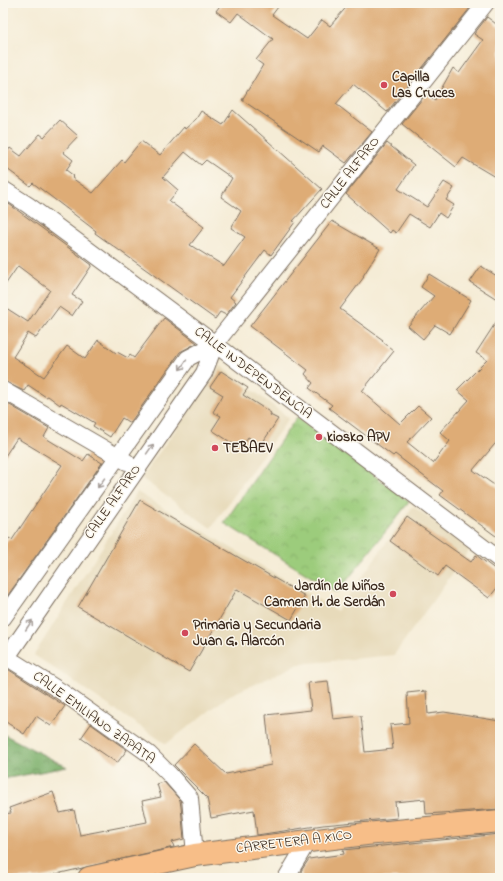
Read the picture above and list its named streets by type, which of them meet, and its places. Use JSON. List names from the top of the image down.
{
  "streets": {
    "main road": ["CARRETERA A XICO"],
    "street": ["CALLE ALFARO", "CALLE INDEPENDENCIA", "CALLE EMILIANO ZAPATA"]
  },
  "crossings": [
    ["CALLE ALFARO", "CALLE INDEPENDENCIA"],
    ["CALLE ALFARO", "CALLE EMILIANO ZAPATA"],
    ["CALLE EMILIANO ZAPATA", "CARRETERA A XICO"]
  ],
  "places": [
    "Capilla Las Cruces",
    "kiosko APV",
    "TEBAEV",
    "Jardín de Niños Carmen H. de Serdán",
    "Primaria y Secundaria Juan G. Alarcón"
  ]
}
